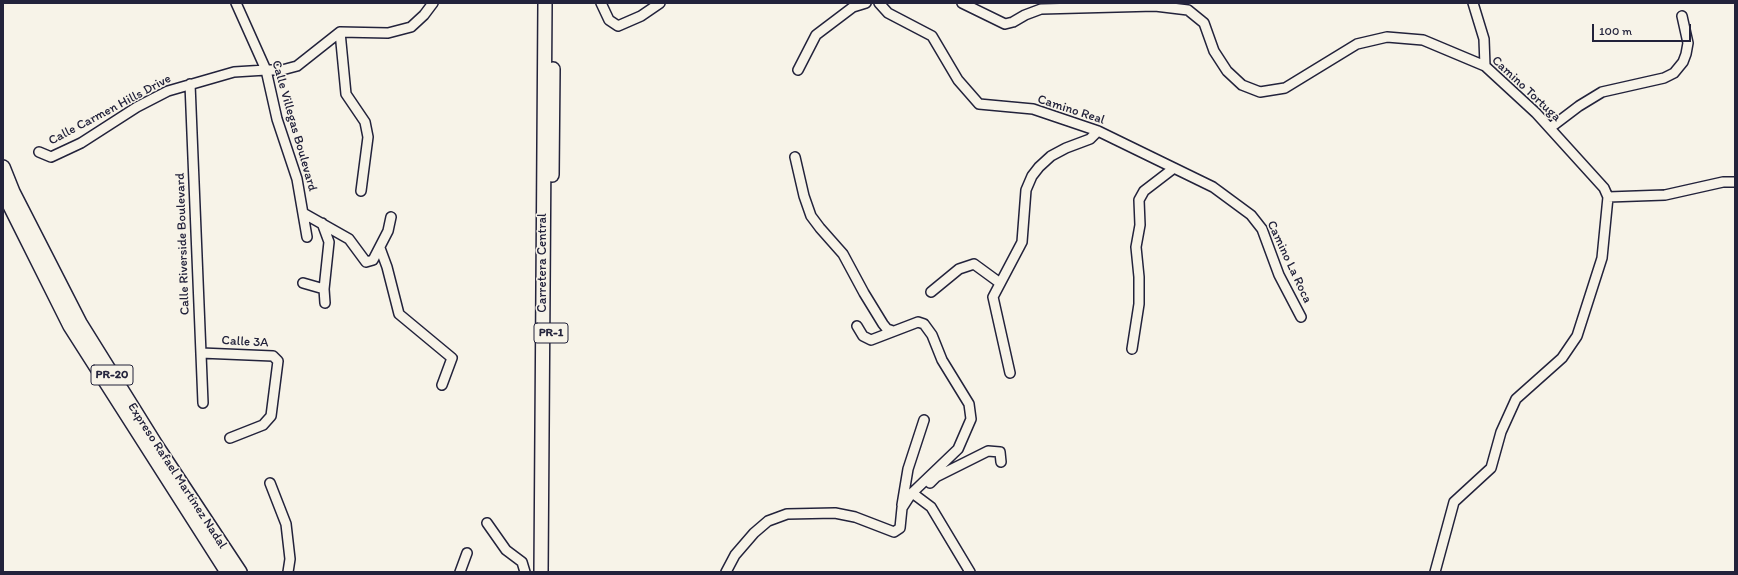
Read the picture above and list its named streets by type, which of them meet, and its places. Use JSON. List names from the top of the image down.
{
  "streets": {
    "highway": [
      "Carretera Central",
      "PR-1",
      "PR-20",
      "Expreso Rafael Martínez Nadal"
    ],
    "street": [
      "Camino Tortuga",
      "Calle Carmen Hills Drive",
      "Camino Real",
      "Calle Villegas Boulevard",
      "Calle Riverside Boulevard",
      "Camino La Roca",
      "Calle 3A"
    ]
  },
  "crossings": [
    ["Calle Carmen Hills Drive", "Calle Villegas Boulevard"],
    ["Calle Carmen Hills Drive", "Calle Riverside Boulevard"],
    ["Camino Real", "Camino La Roca"],
    ["Calle Riverside Boulevard", "Calle 3A"]
  ],
  "scale_bar": "100 m"
}
